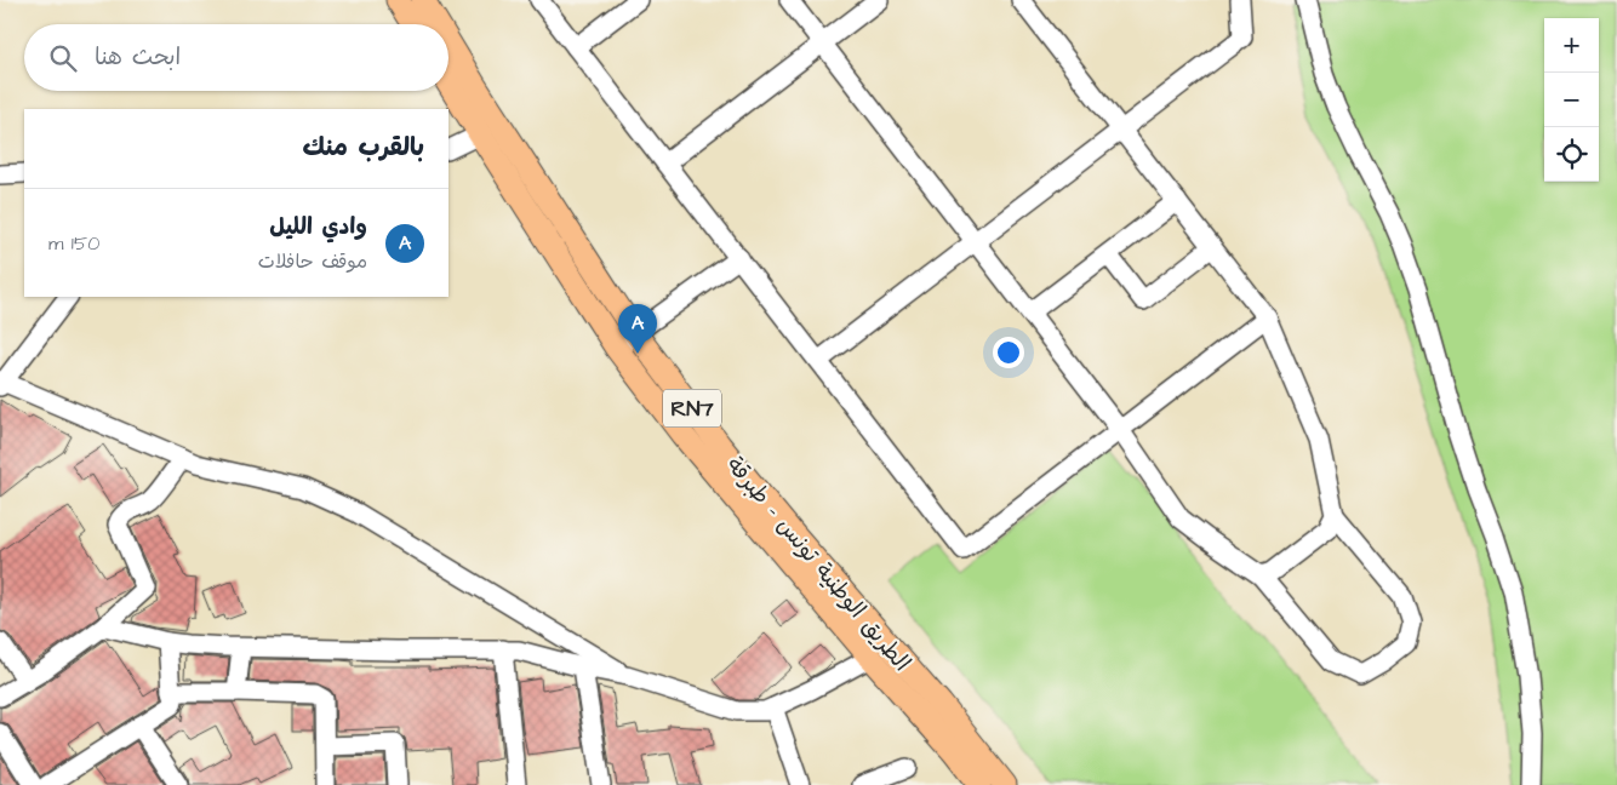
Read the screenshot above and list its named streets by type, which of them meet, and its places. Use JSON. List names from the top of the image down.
{
  "streets": {
    "main road": ["RN7", "الطريق الوطنية تونس - طبرقة"]
  },
  "page": {
    "map_buttons": ["+", "−"],
    "search": "ابحث هنا",
    "heading": "بالقرب منك",
    "list": [
      {
        "mark": "A",
        "name": "وادي الليل",
        "note": "موقف حافلات",
        "value": "150 m"
      }
    ],
    "pins": "A"
  }
}
